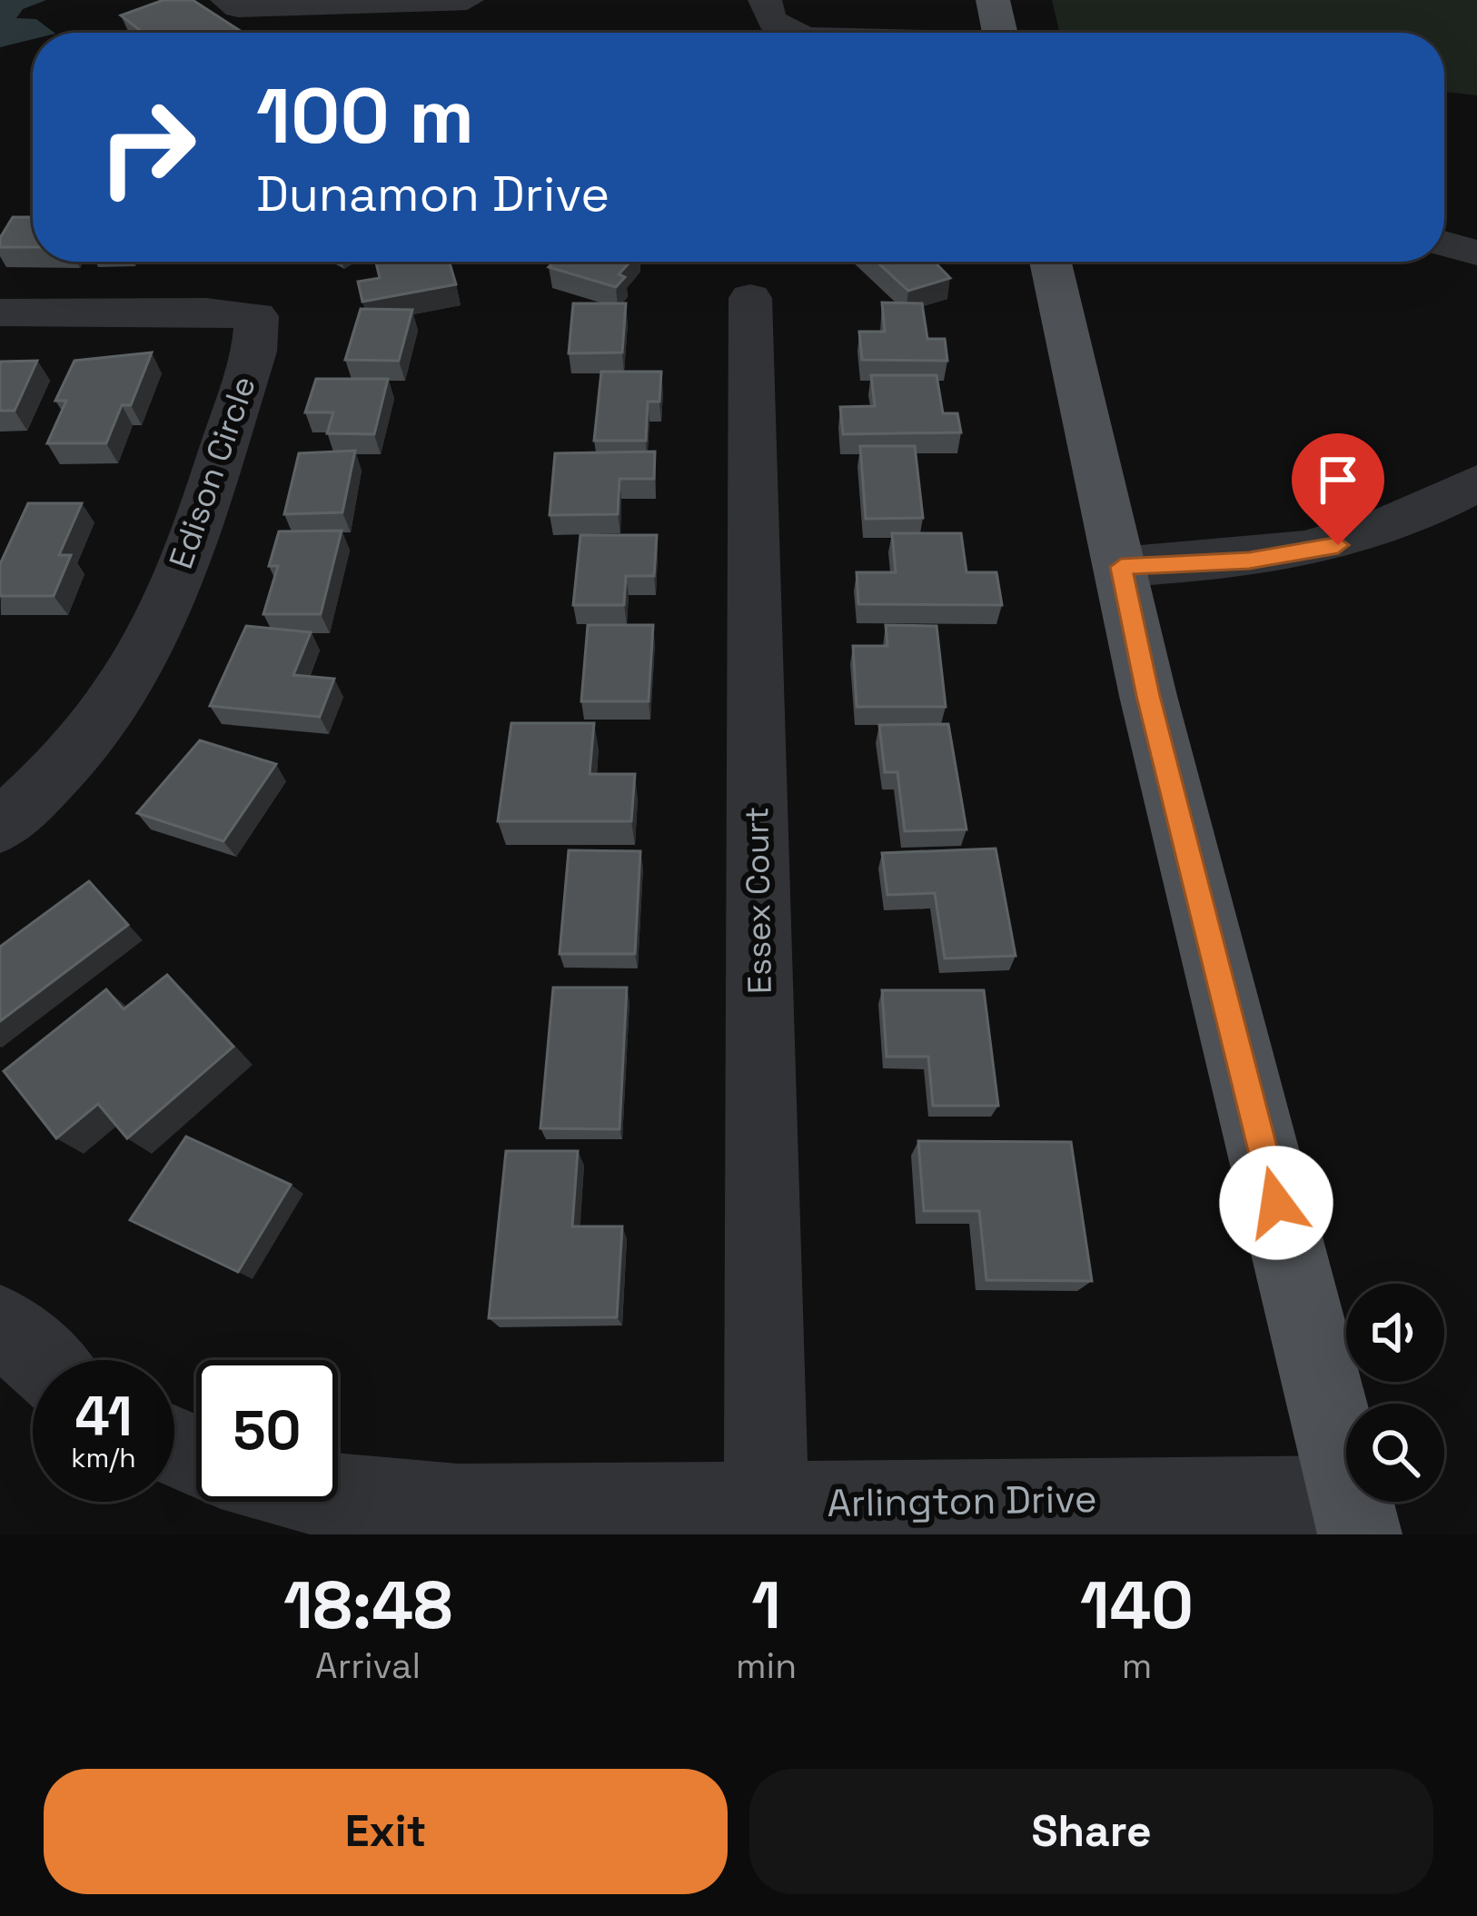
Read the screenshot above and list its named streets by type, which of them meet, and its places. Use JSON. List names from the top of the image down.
{
  "streets": {
    "street": ["Edison Circle", "Essex Court", "Arlington Drive"]
  },
  "crossings": [
    ["Essex Court", "Arlington Drive"]
  ],
  "page": {
    "turn": ["100 m", "Dunamon Drive"],
    "speed": "41 km/h",
    "limit": "50",
    "eta": [
      "18:48",
      "Arrival",
      "1",
      "min",
      "140",
      "m"
    ],
    "buttons": ["Exit", "Share"]
  }
}
